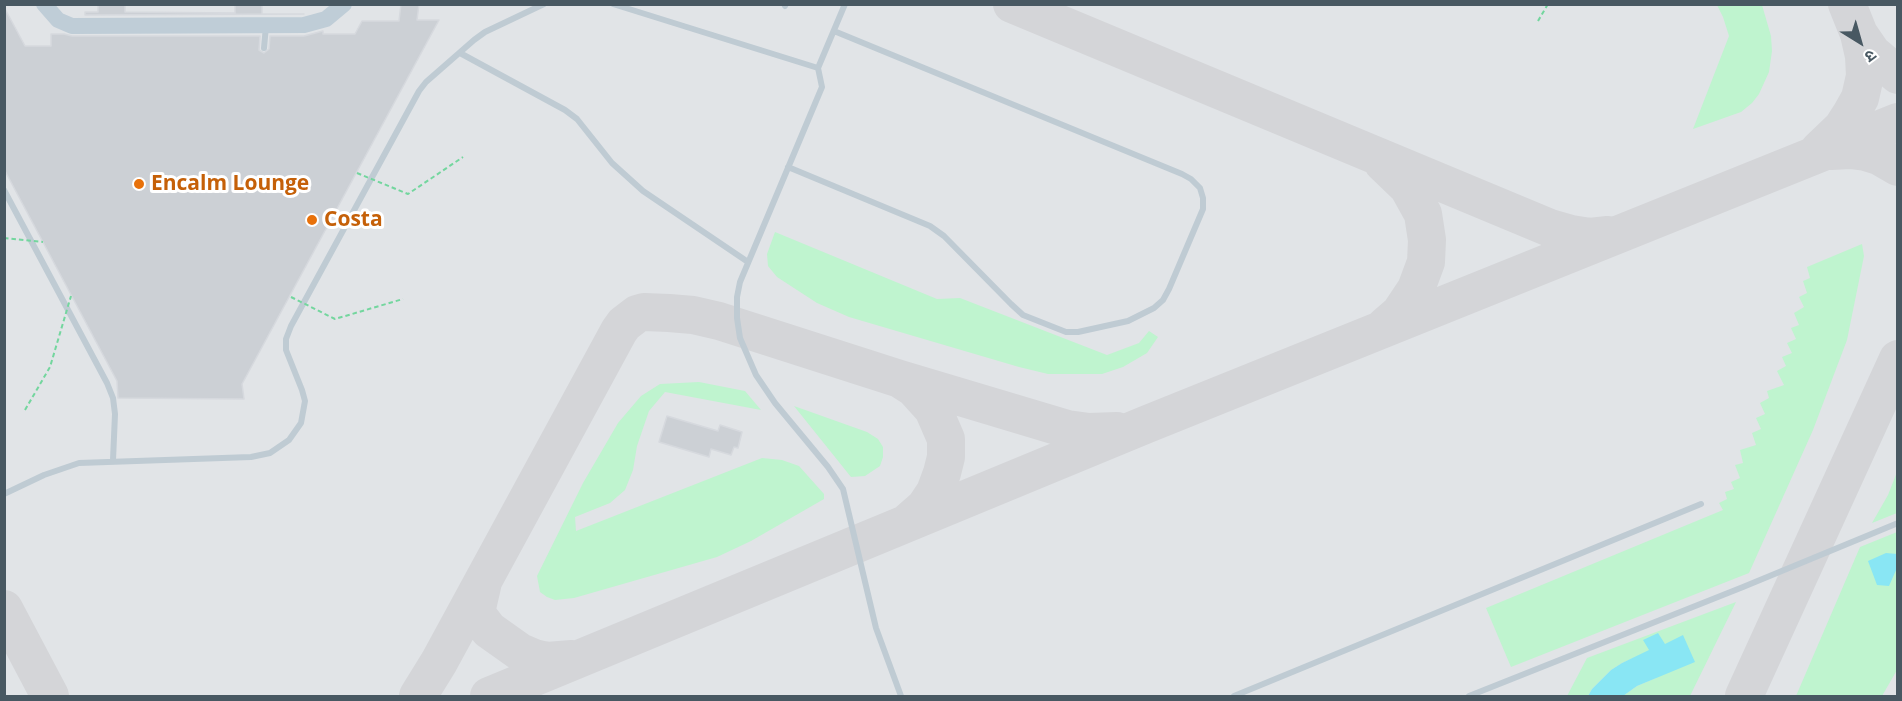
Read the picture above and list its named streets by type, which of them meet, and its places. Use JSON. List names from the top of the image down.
{
  "places": ["Encalm Lounge", "Costa"],
  "north": "bottom right"
}
